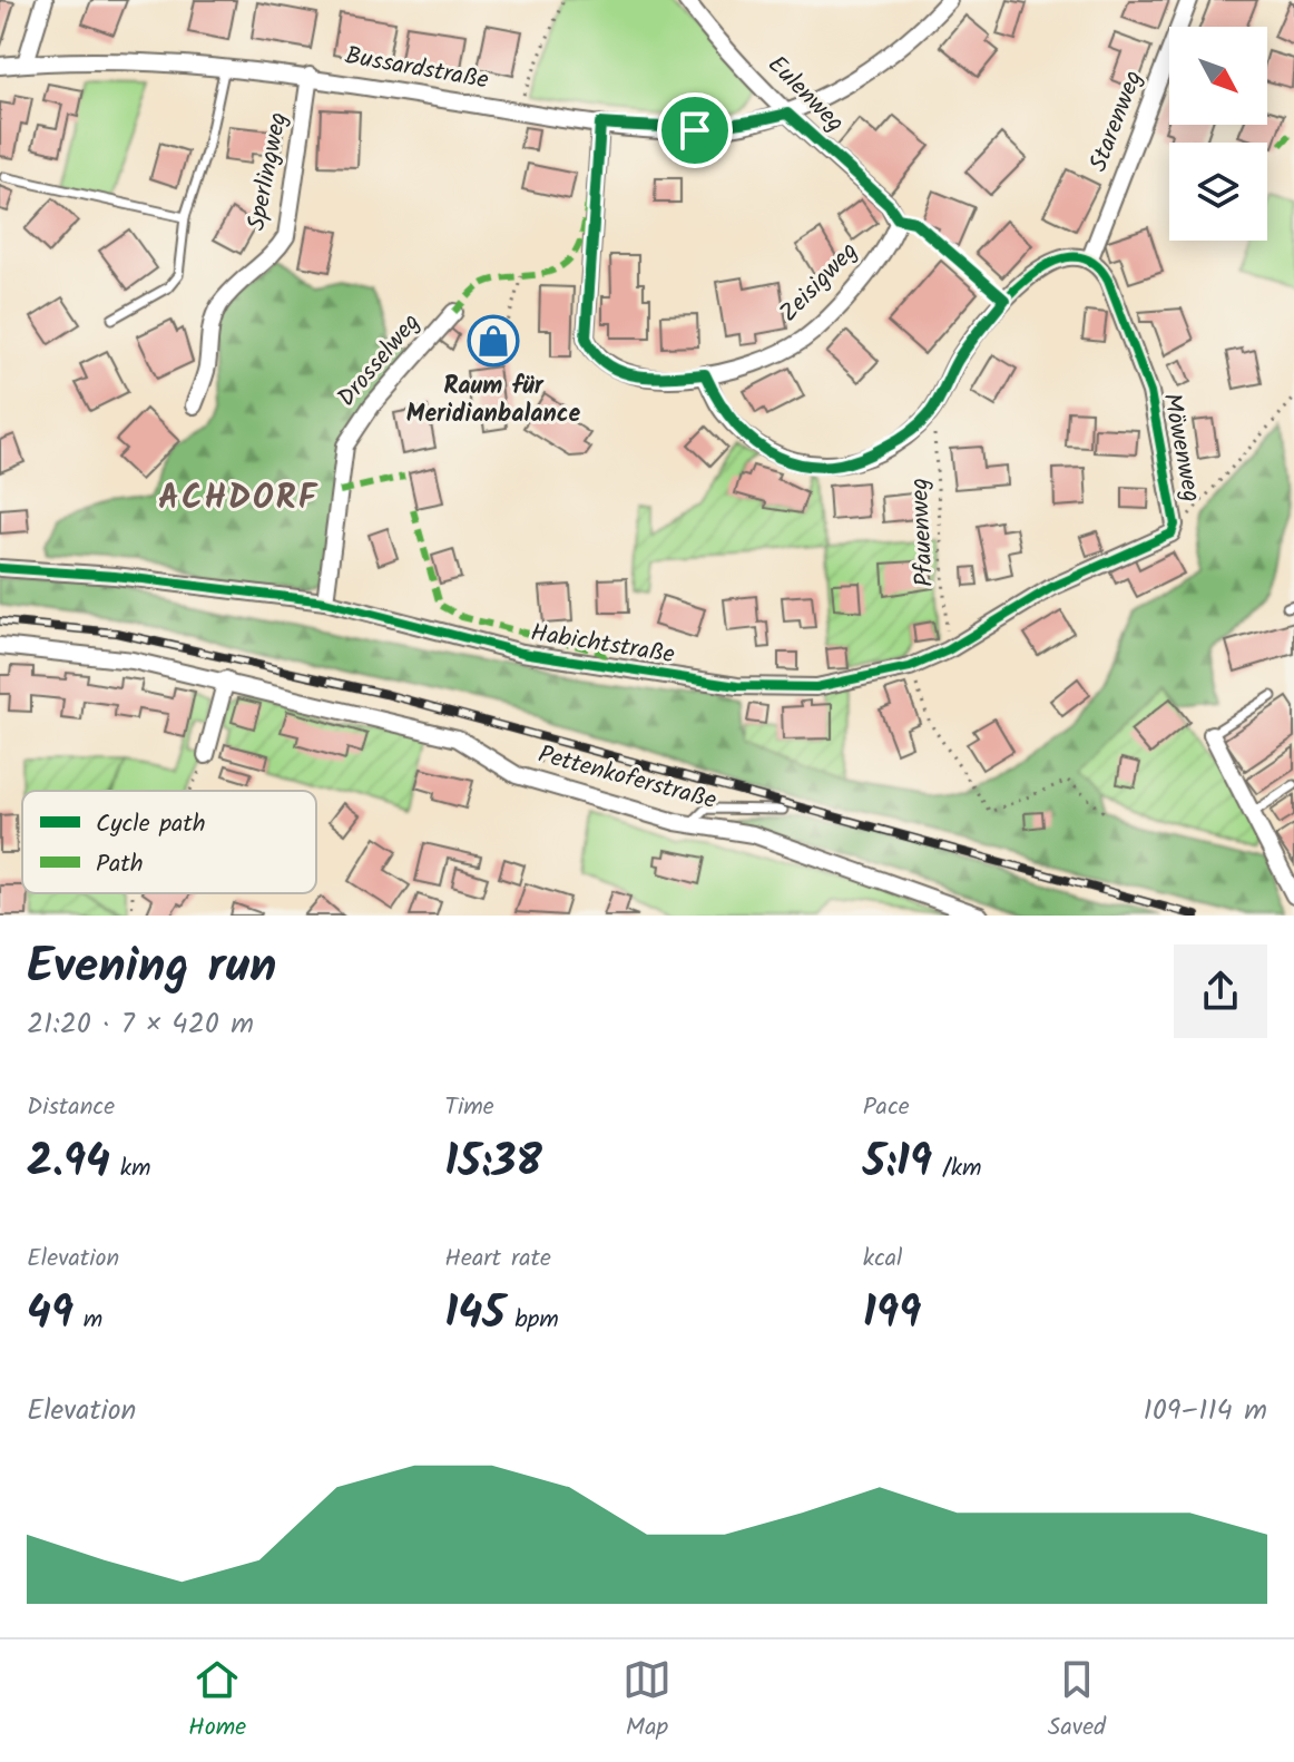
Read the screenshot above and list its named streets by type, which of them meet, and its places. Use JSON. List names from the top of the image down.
{
  "streets": {
    "street": [
      "Bussardstraße",
      "Eulenweg",
      "Starenweg",
      "Sperlingweg",
      "Zeisigweg",
      "Drosselweg",
      "Möwenweg",
      "Habichtstraße",
      "Pettenkoferstraße"
    ],
    "path": ["Pfauenweg"]
  },
  "crossings": [
    ["Bussardstraße", "Eulenweg"],
    ["Bussardstraße", "Sperlingweg"],
    ["Bussardstraße", "Zeisigweg"],
    ["Eulenweg", "Zeisigweg"],
    ["Starenweg", "Möwenweg"],
    ["Drosselweg", "Habichtstraße"],
    ["Möwenweg", "Habichtstraße"],
    ["Pfauenweg", "Habichtstraße"]
  ],
  "districts": ["ACHDORF"],
  "places": {
    "shop": ["Raum für Meridianbalance"]
  },
  "legend": ["Cycle path", "Path"],
  "north": "bottom right",
  "page": {
    "heading": ["Evening run", "21:20 · 7 × 420 m"],
    "stats": [
      ["Distance", "2.94 km"],
      ["Time", "15:38"],
      ["Pace", "5:19 /km"],
      ["Elevation", "49 m"],
      ["Heart rate", "145 bpm"],
      ["kcal", "199"]
    ],
    "chart": ["Elevation", "109–114 m"],
    "tabs": ["Home", "Map", "Saved"]
  }
}
